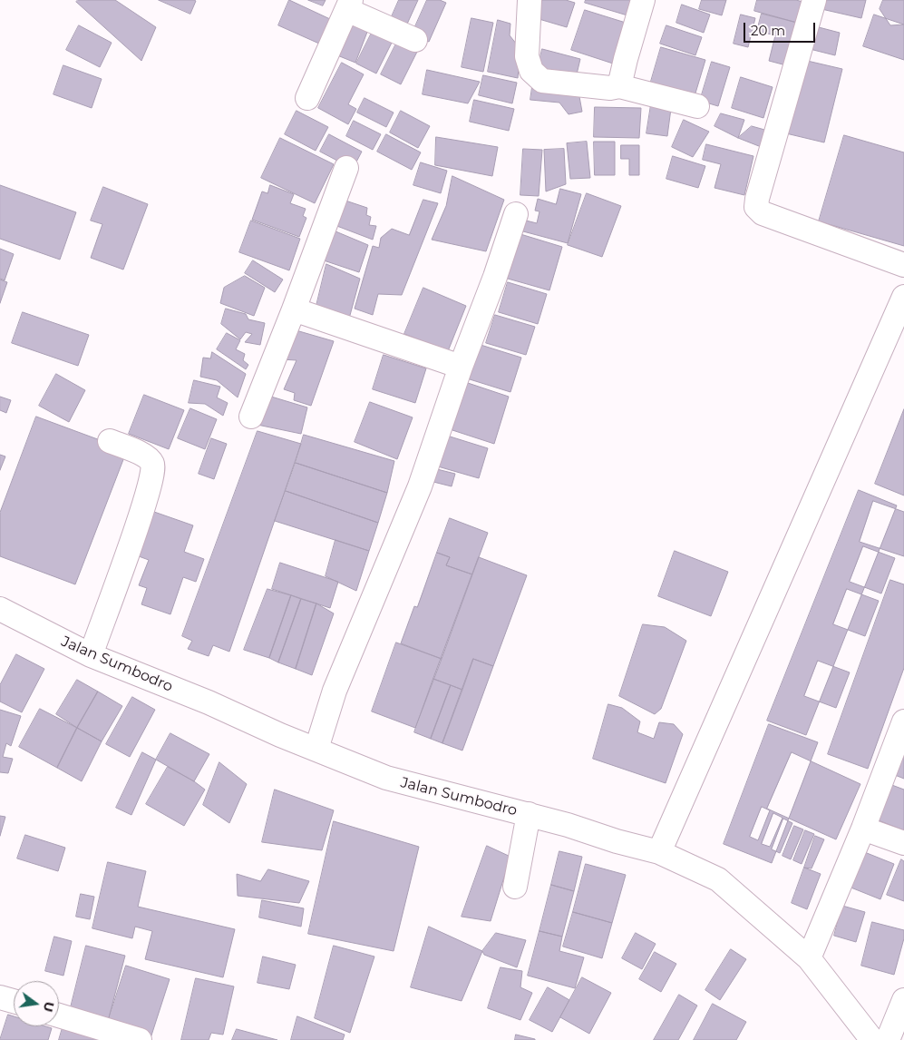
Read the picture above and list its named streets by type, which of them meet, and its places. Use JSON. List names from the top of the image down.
{
  "streets": {
    "street": ["Jalan Sumbodro"]
  },
  "scale_bar": "20 m",
  "north": "right"
}
